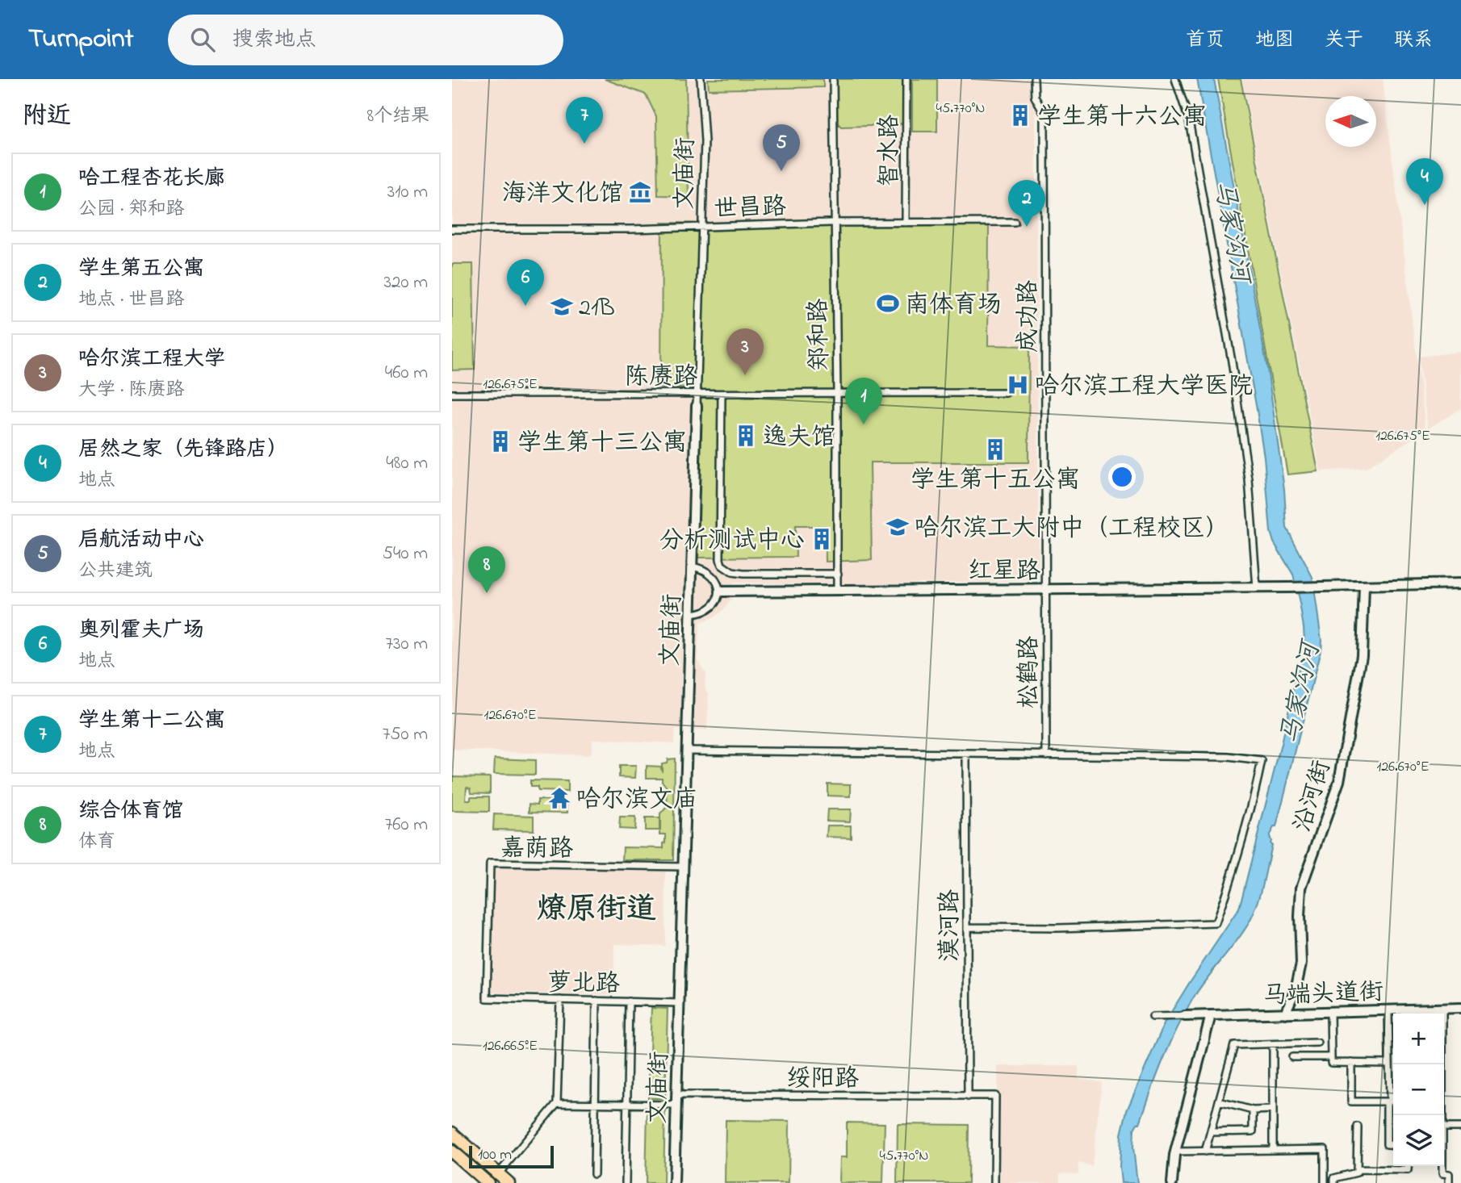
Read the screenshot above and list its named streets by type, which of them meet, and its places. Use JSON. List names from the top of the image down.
{
  "streets": {
    "main road": [
      "文庙街",
      "红星路",
      "沿河街",
      "马端头道街"
    ],
    "street": [
      "智水路",
      "世昌路",
      "成功路",
      "郑和路",
      "陈赓路",
      "松鹤路",
      "嘉荫路",
      "漠河路",
      "萝北路",
      "绥阳路"
    ]
  },
  "crossings": [
    ["智水路", "世昌路"],
    ["文庙街", "世昌路"],
    ["文庙街", "陈赓路"],
    ["文庙街", "嘉荫路"],
    ["文庙街", "萝北路"],
    ["文庙街", "绥阳路"],
    ["世昌路", "郑和路"],
    ["成功路", "红星路"],
    ["成功路", "松鹤路"],
    ["郑和路", "陈赓路"],
    ["郑和路", "红星路"],
    ["红星路", "松鹤路"],
    ["红星路", "沿河街"],
    ["沿河街", "马端头道街"],
    ["嘉荫路", "萝北路"],
    ["漠河路", "绥阳路"]
  ],
  "districts": ["燎原街道"],
  "water": ["马家沟河"],
  "places": {
    "building": [
      "学生第十六公寓",
      "逸夫馆",
      "学生第十三公寓",
      "学生第十五公寓",
      "分析测试中心"
    ],
    "museum": ["海洋文化馆"],
    "sports": ["南体育场"],
    "school or university": ["21B", "哈尔滨工大附中（工程校区）"],
    "hospital": ["哈尔滨工程大学医院"],
    "temple": ["哈尔滨文庙"]
  },
  "scale_bar": "100 m",
  "north": "left",
  "page": {
    "header": "Turnpoint",
    "search": "搜索地点",
    "nav": [
      "首页",
      "地图",
      "关于",
      "联系"
    ],
    "heading": ["附近", "8个结果"],
    "pins": [
      "7",
      "5",
      "4",
      "2",
      "6",
      "3",
      "1",
      "8"
    ],
    "list": [
      {
        "mark": "1",
        "name": "哈工程杏花长廊",
        "note": "公园 · 郑和路",
        "value": "310 m"
      },
      {
        "mark": "2",
        "name": "学生第五公寓",
        "note": "地点 · 世昌路",
        "value": "320 m"
      },
      {
        "mark": "3",
        "name": "哈尔滨工程大学",
        "note": "大学 · 陈赓路",
        "value": "460 m"
      },
      {
        "mark": "4",
        "name": "居然之家（先锋路店）",
        "note": "地点",
        "value": "480 m"
      },
      {
        "mark": "5",
        "name": "启航活动中心",
        "note": "公共建筑",
        "value": "540 m"
      },
      {
        "mark": "6",
        "name": "奥列霍夫广场",
        "note": "地点",
        "value": "730 m"
      },
      {
        "mark": "7",
        "name": "学生第十二公寓",
        "note": "地点",
        "value": "750 m"
      },
      {
        "mark": "8",
        "name": "综合体育馆",
        "note": "体育",
        "value": "760 m"
      }
    ],
    "map_buttons": ["+", "−"],
    "scale": "100 m"
  },
  "coordinates": [
    "45.770°N",
    "126.675°E",
    "126.670°E",
    "126.665°E"
  ]
}
